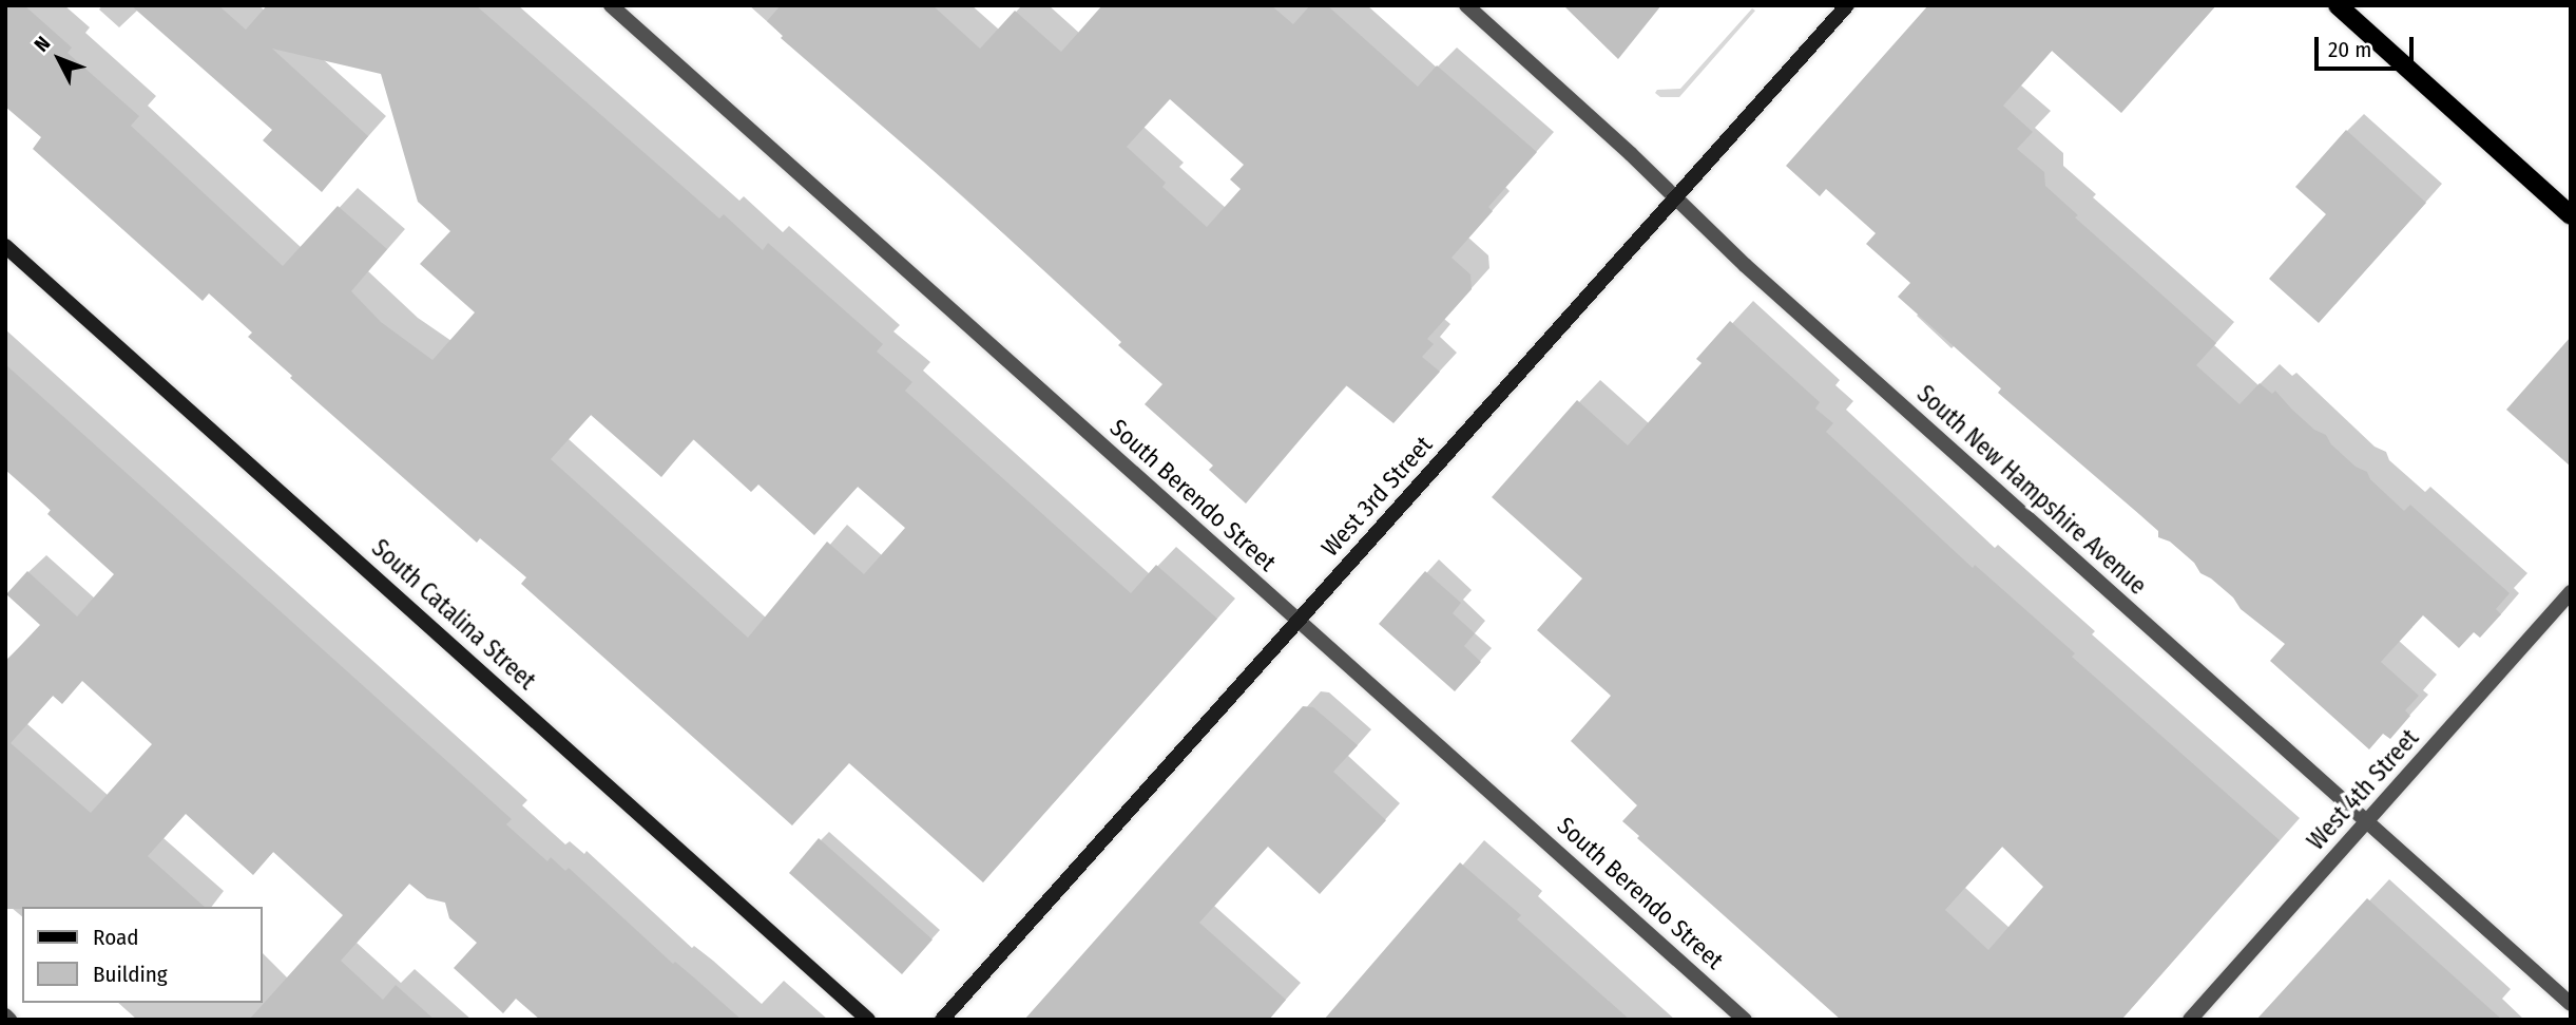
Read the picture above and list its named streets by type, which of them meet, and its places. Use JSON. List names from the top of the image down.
{
  "streets": {
    "main road": ["West 3rd Street", "South Catalina Street"],
    "street": ["South New Hampshire Avenue", "South Berendo Street", "West 4th Street"]
  },
  "crossings": [
    ["South New Hampshire Avenue", "West 3rd Street"],
    ["South New Hampshire Avenue", "West 4th Street"],
    ["South Berendo Street", "West 3rd Street"]
  ],
  "legend": ["Road", "Building"],
  "scale_bar": "20 m",
  "north": "top left"
}
